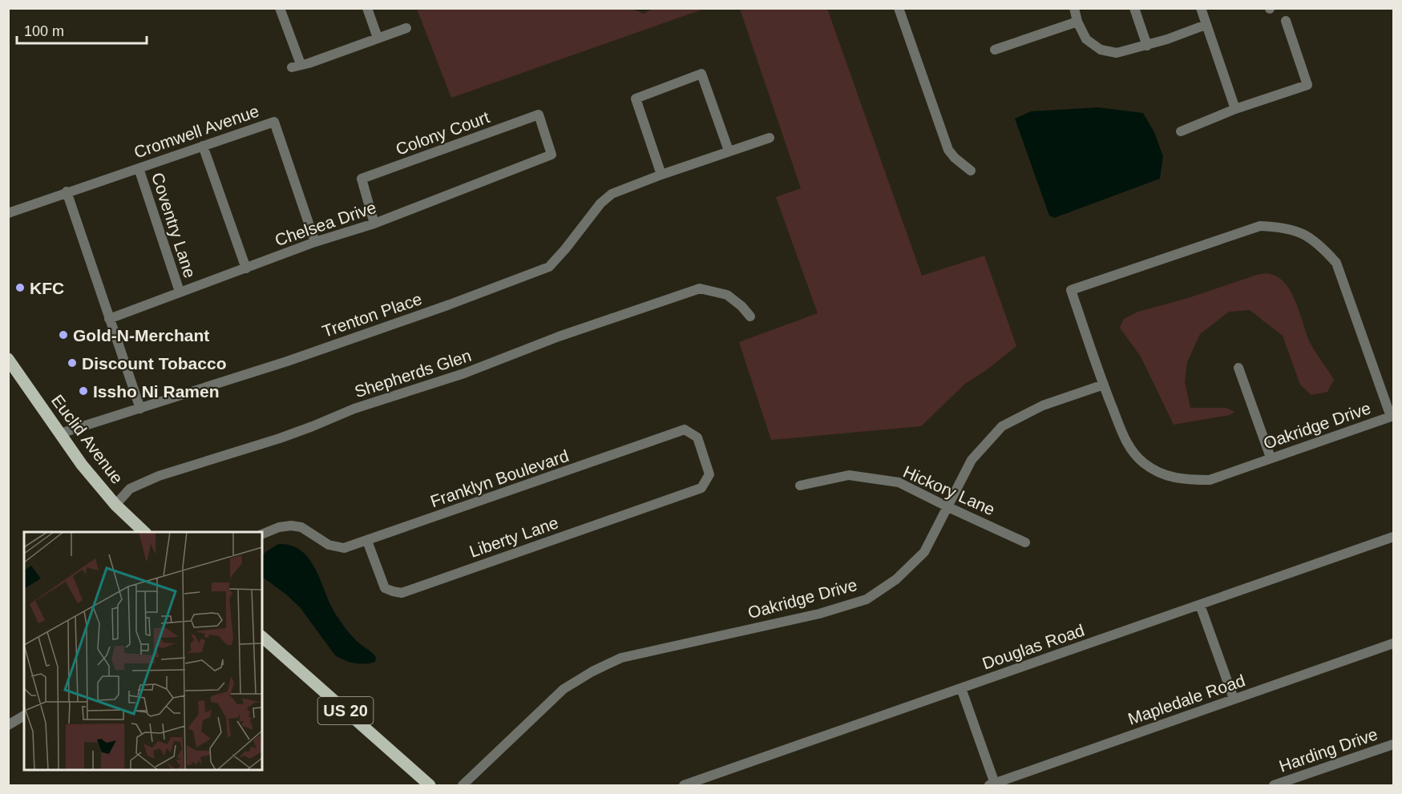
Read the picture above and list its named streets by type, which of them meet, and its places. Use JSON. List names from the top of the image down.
{
  "streets": {
    "main road": ["Euclid Avenue", "US 20"],
    "street": [
      "Cromwell Avenue",
      "Colony Court",
      "Chelsea Drive",
      "Coventry Lane",
      "Trenton Place",
      "Shepherds Glen",
      "Oakridge Drive",
      "Franklyn Boulevard",
      "Hickory Lane",
      "Liberty Lane",
      "Douglas Road",
      "Mapledale Road",
      "Harding Drive"
    ]
  },
  "crossings": [
    ["Cromwell Avenue", "Chelsea Drive"],
    ["Cromwell Avenue", "Coventry Lane"],
    ["Colony Court", "Chelsea Drive"],
    ["Chelsea Drive", "Coventry Lane"],
    ["Trenton Place", "Euclid Avenue"],
    ["Shepherds Glen", "Euclid Avenue"],
    ["Oakridge Drive", "Hickory Lane"],
    ["Franklyn Boulevard", "Liberty Lane"]
  ],
  "places": [
    "KFC",
    "Gold-N-Merchant",
    "Discount Tobacco",
    "Issho Ni Ramen"
  ],
  "scale_bar": "100 m"
}
